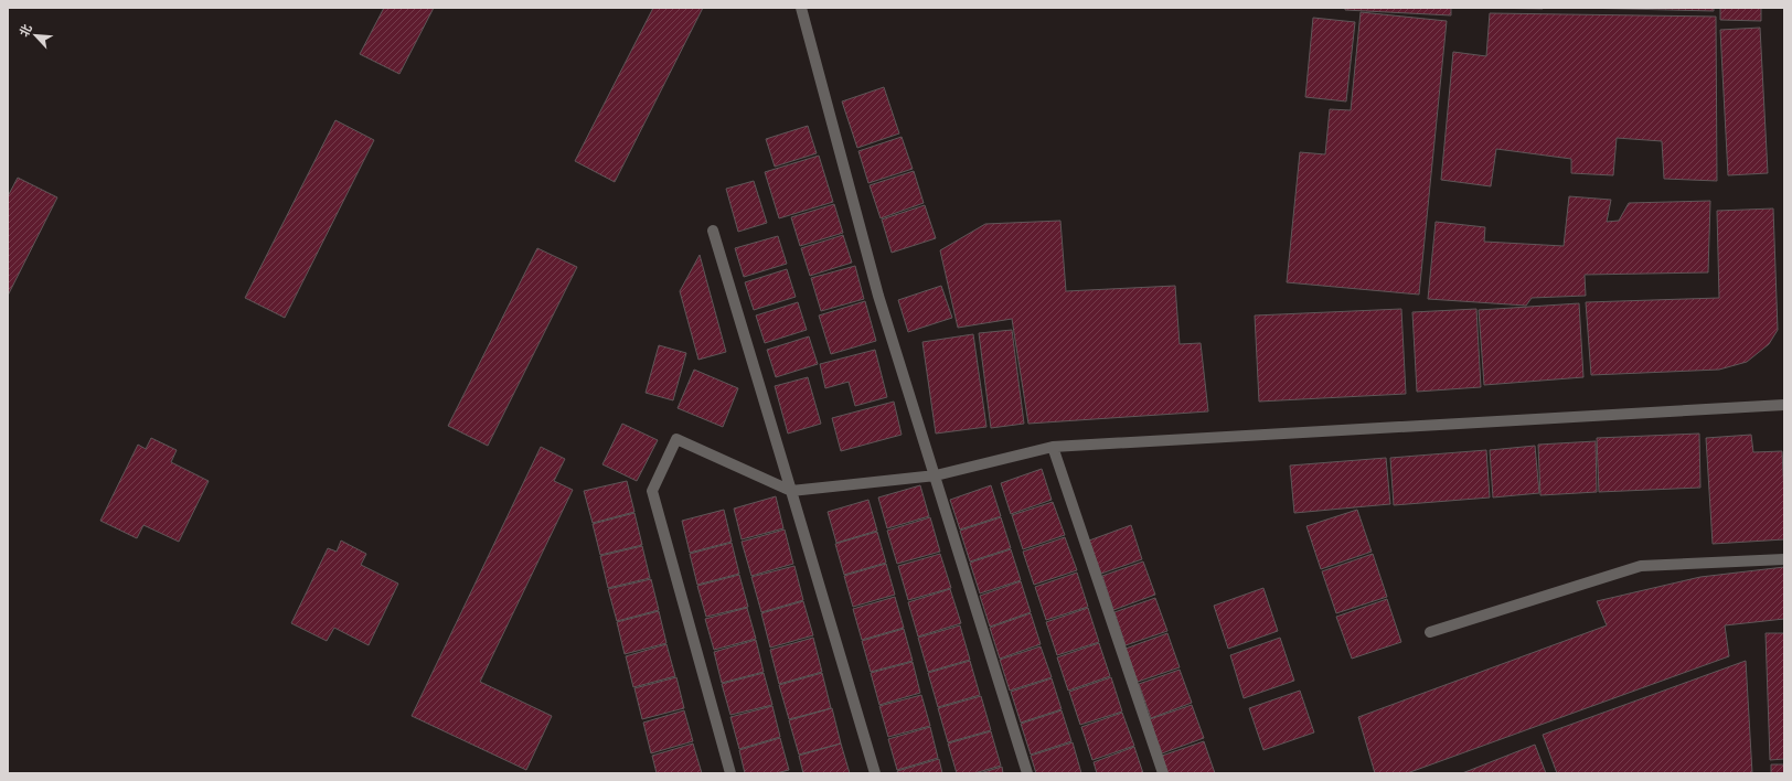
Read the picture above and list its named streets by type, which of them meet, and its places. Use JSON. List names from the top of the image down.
{
  "north": "top left"
}
